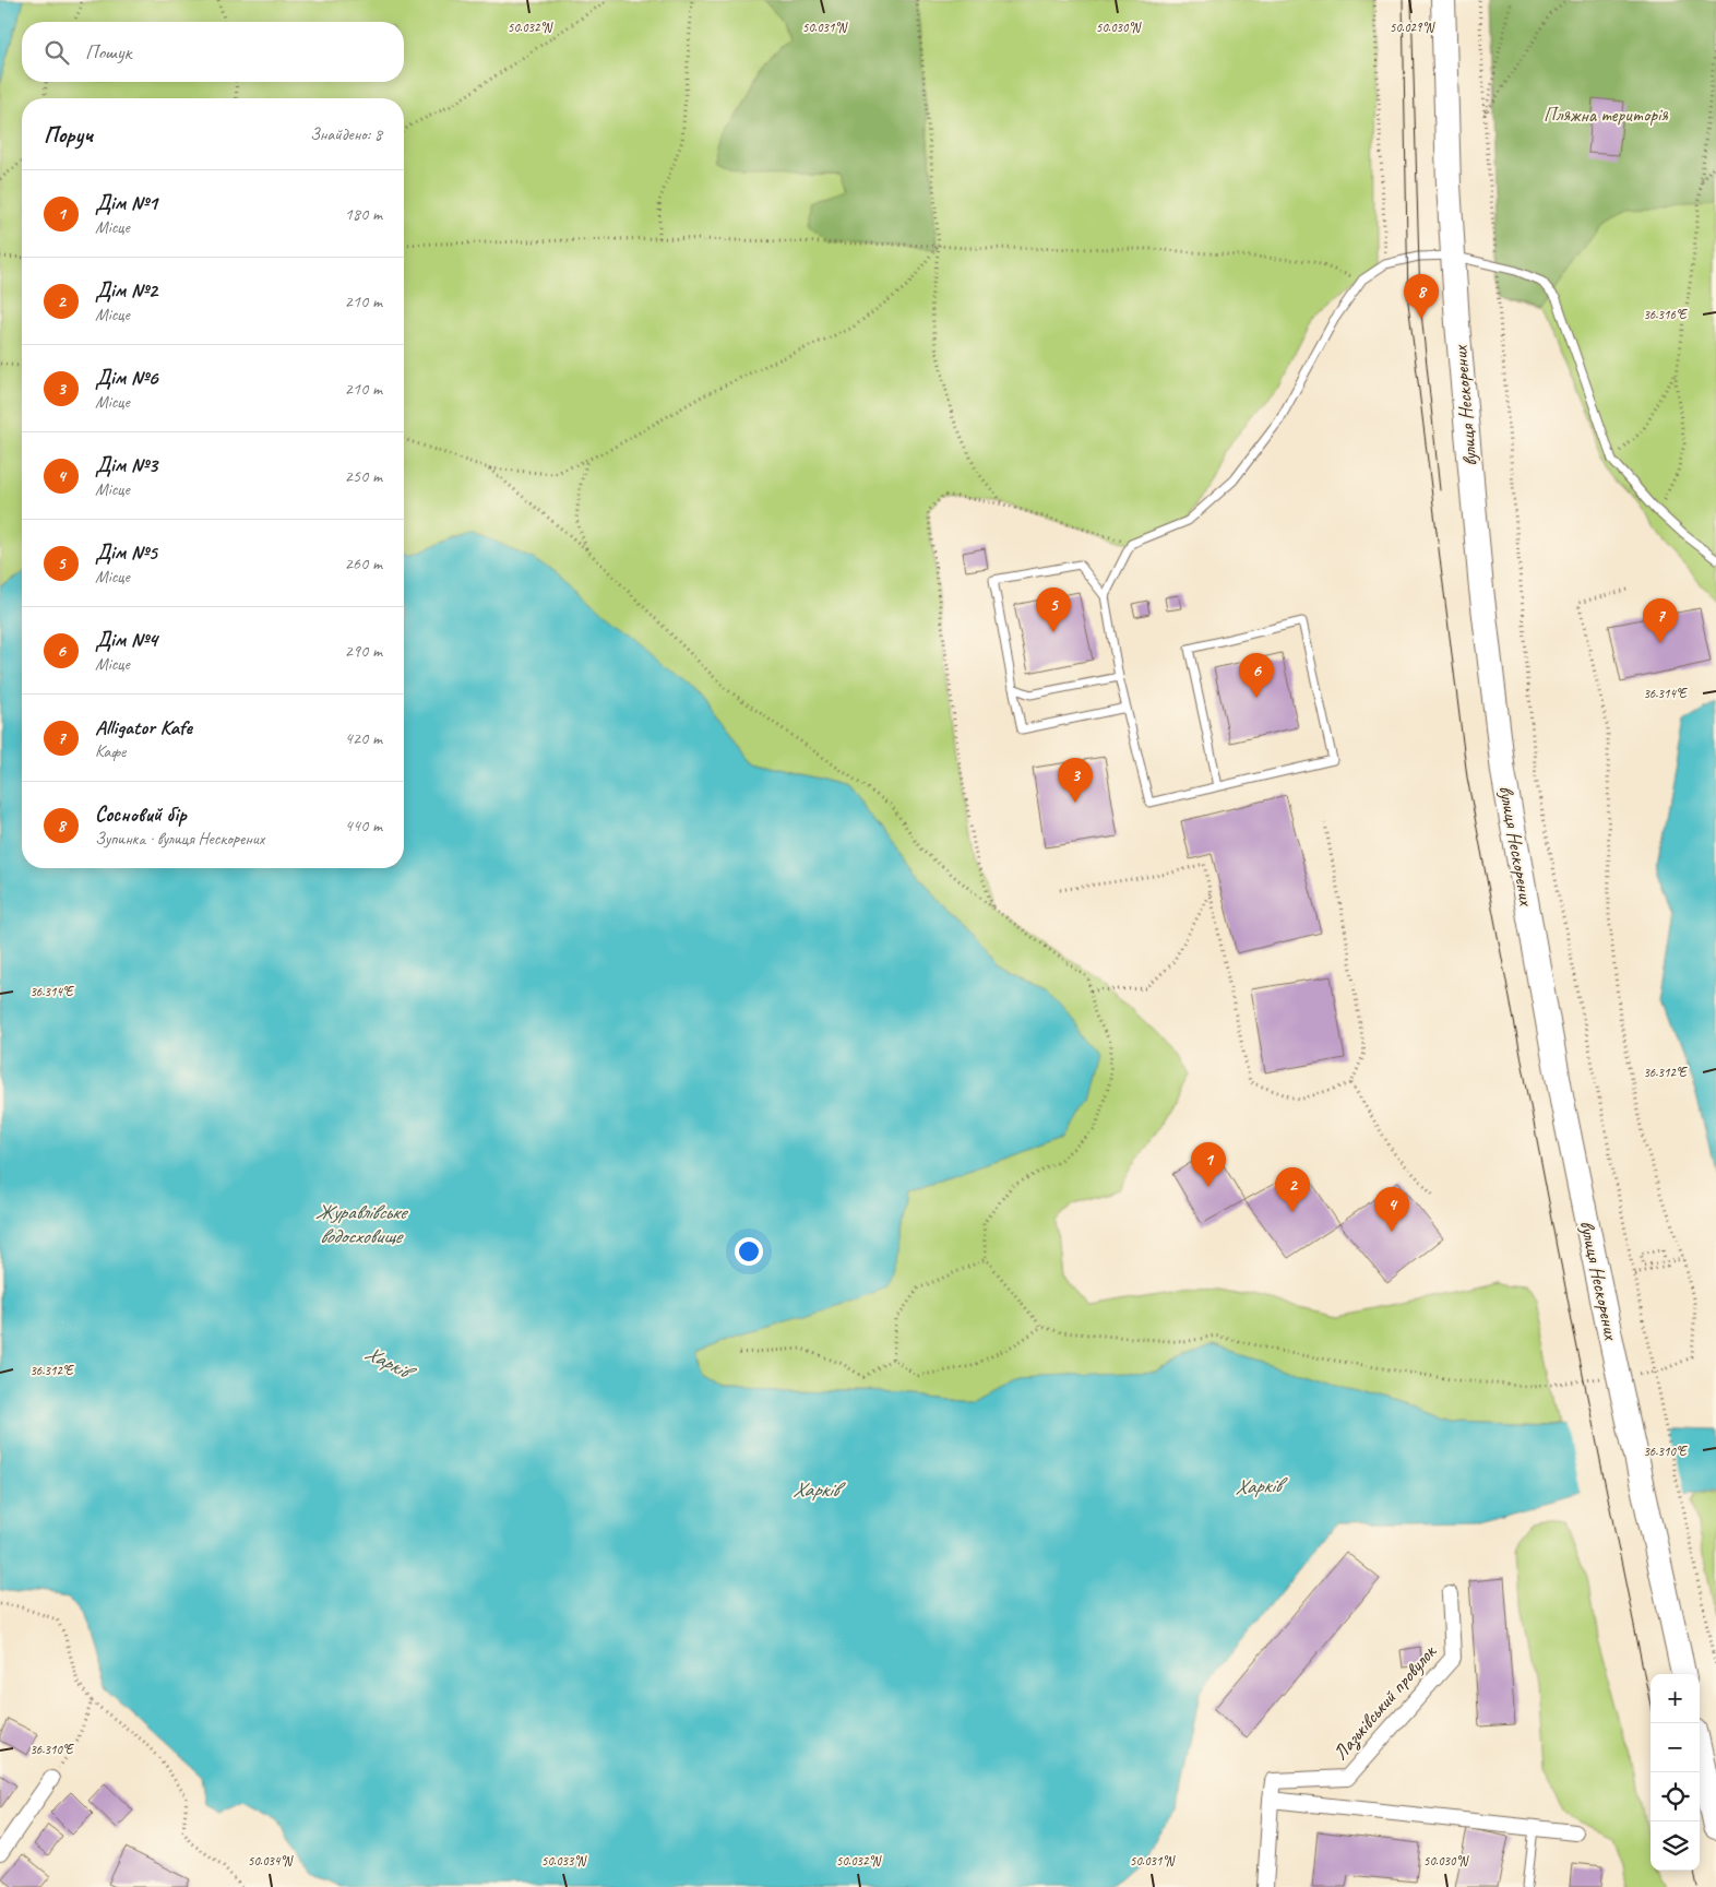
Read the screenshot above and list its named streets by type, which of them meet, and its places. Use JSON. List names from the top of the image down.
{
  "streets": {
    "main road": ["вулиця Нескорених"],
    "street": ["Лазьківський провулок"]
  },
  "water": ["Журавлівське водосховище", "Харків"],
  "parks": ["Пляжна територія"],
  "page": {
    "search": "Пошук",
    "heading": ["Поруч", "Знайдено: 8"],
    "list": [
      {
        "mark": "1",
        "name": "Дім №1",
        "note": "Місце",
        "value": "180 m"
      },
      {
        "mark": "2",
        "name": "Дім №2",
        "note": "Місце",
        "value": "210 m"
      },
      {
        "mark": "3",
        "name": "Дім №6",
        "note": "Місце",
        "value": "210 m"
      },
      {
        "mark": "4",
        "name": "Дім №3",
        "note": "Місце",
        "value": "250 m"
      },
      {
        "mark": "5",
        "name": "Дім №5",
        "note": "Місце",
        "value": "260 m"
      },
      {
        "mark": "6",
        "name": "Дім №4",
        "note": "Місце",
        "value": "290 m"
      },
      {
        "mark": "7",
        "name": "Alligator Kafe",
        "note": "Кафе",
        "value": "420 m"
      },
      {
        "mark": "8",
        "name": "Сосновий бір",
        "note": "Зупинка · вулиця Нескорених",
        "value": "440 m"
      }
    ],
    "pins": [
      "8",
      "5",
      "7",
      "6",
      "3",
      "1",
      "2",
      "4"
    ],
    "map_buttons": ["+", "−"]
  },
  "coordinates": [
    "50.032°N",
    "50.031°N",
    "50.030°N",
    "50.029°N",
    "36.316°E",
    "36.314°E",
    "36.312°E",
    "36.310°E",
    "50.034°N",
    "50.033°N"
  ]
}
